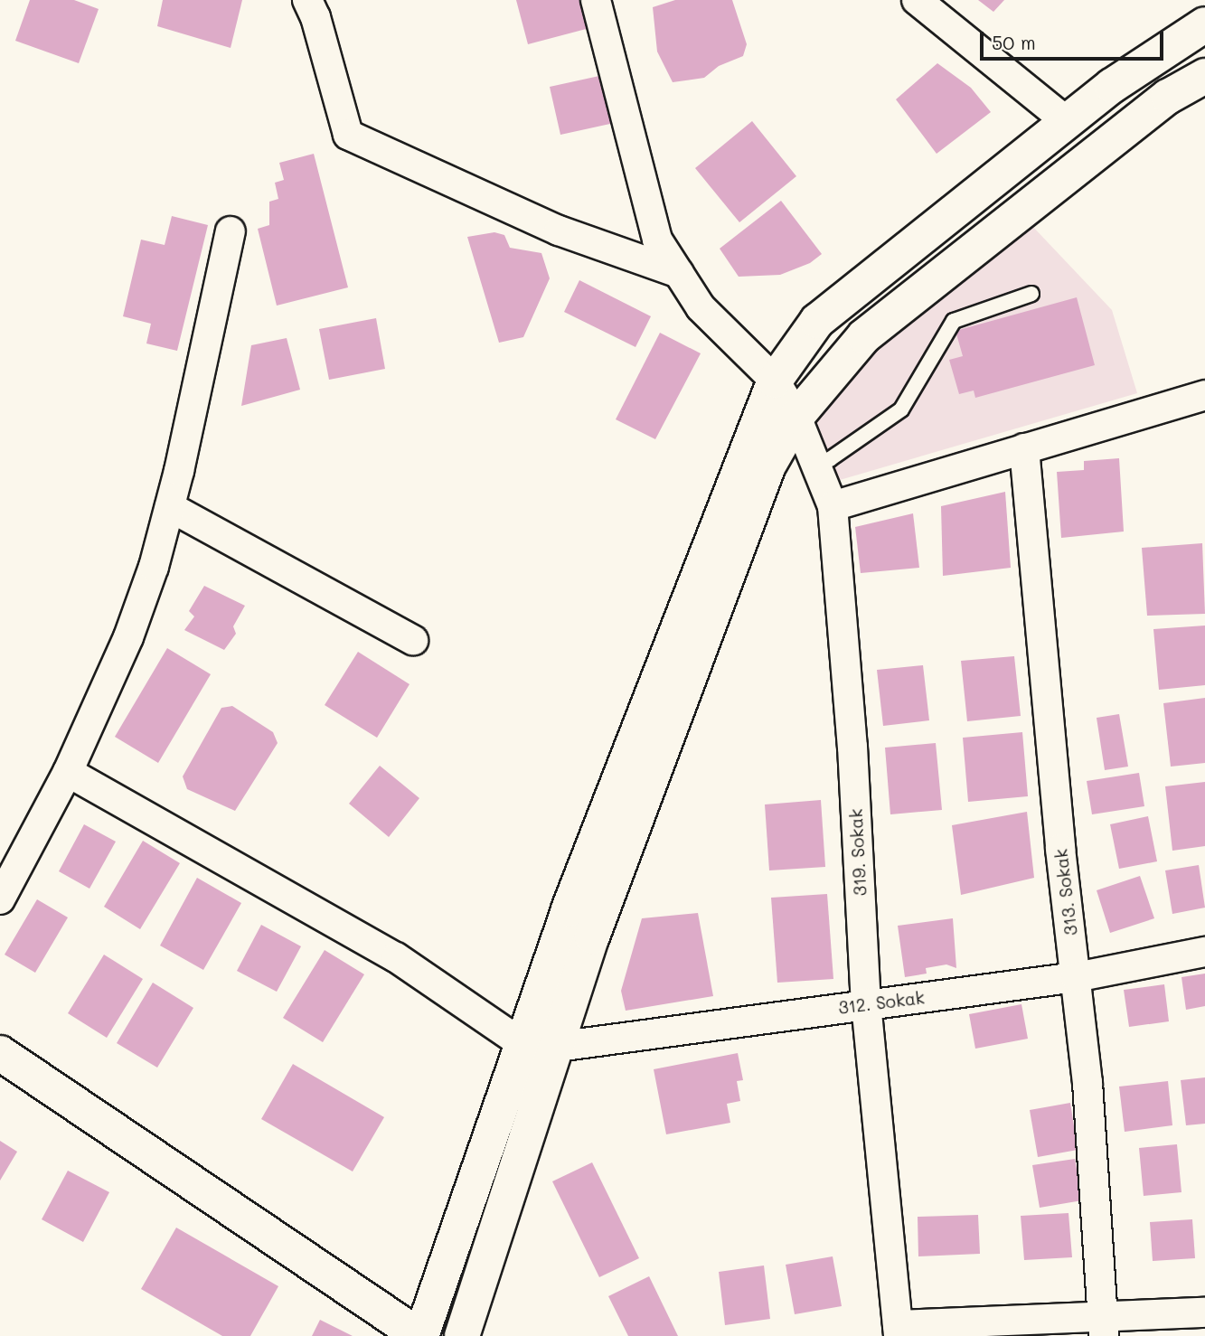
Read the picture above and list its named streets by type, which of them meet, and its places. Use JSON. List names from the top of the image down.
{
  "streets": {
    "street": ["319. Sokak", "313. Sokak", "312. Sokak"]
  },
  "crossings": [
    ["319. Sokak", "312. Sokak"],
    ["313. Sokak", "312. Sokak"]
  ],
  "scale_bar": "50 m"
}
